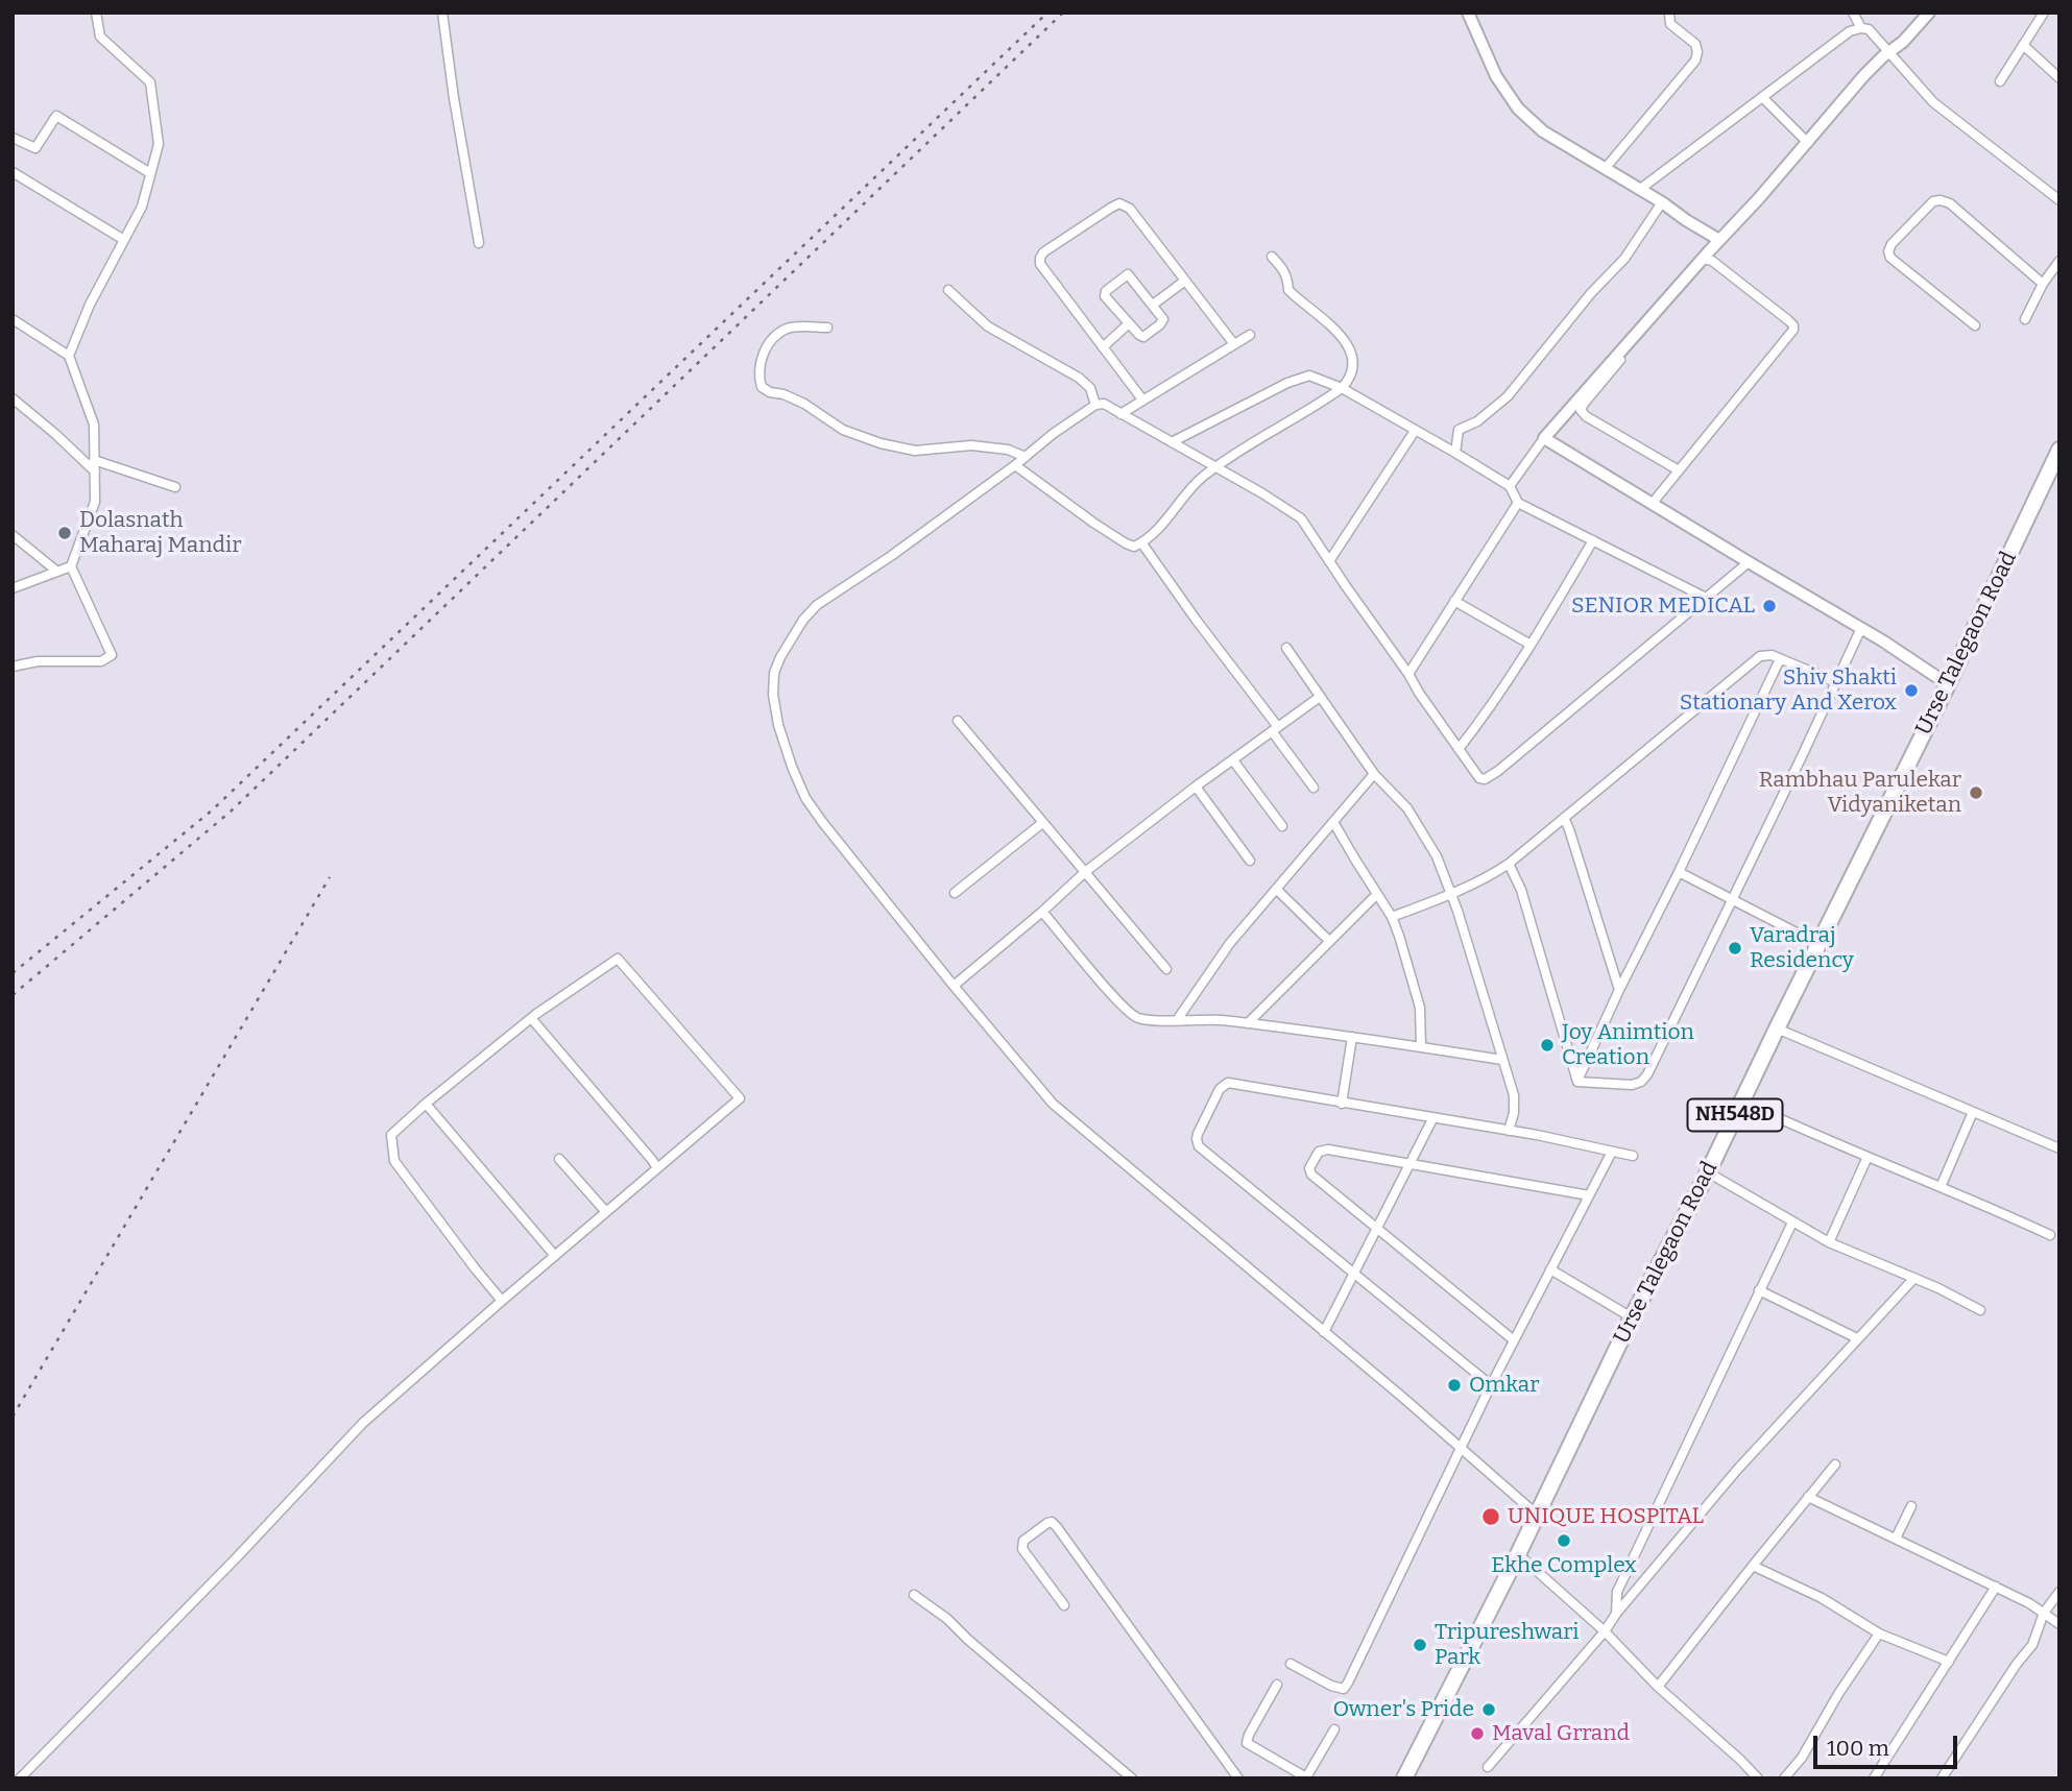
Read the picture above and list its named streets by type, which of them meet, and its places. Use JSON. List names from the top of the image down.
{
  "streets": {
    "highway": ["Urse Talegaon Road", "NH548D"]
  },
  "places": [
    "Dolasnath Maharaj Mandir",
    "SENIOR MEDICAL",
    "Shiv Shakti Stationary And Xerox",
    "Rambhau Parulekar Vidyaniketan",
    "Varadraj Residency",
    "Joy Animtion Creation",
    "Omkar",
    "UNIQUE HOSPITAL",
    "Ekhe Complex",
    "Tripureshwari Park",
    "Owner's Pride",
    "Maval Grrand"
  ],
  "scale_bar": "100 m"
}
